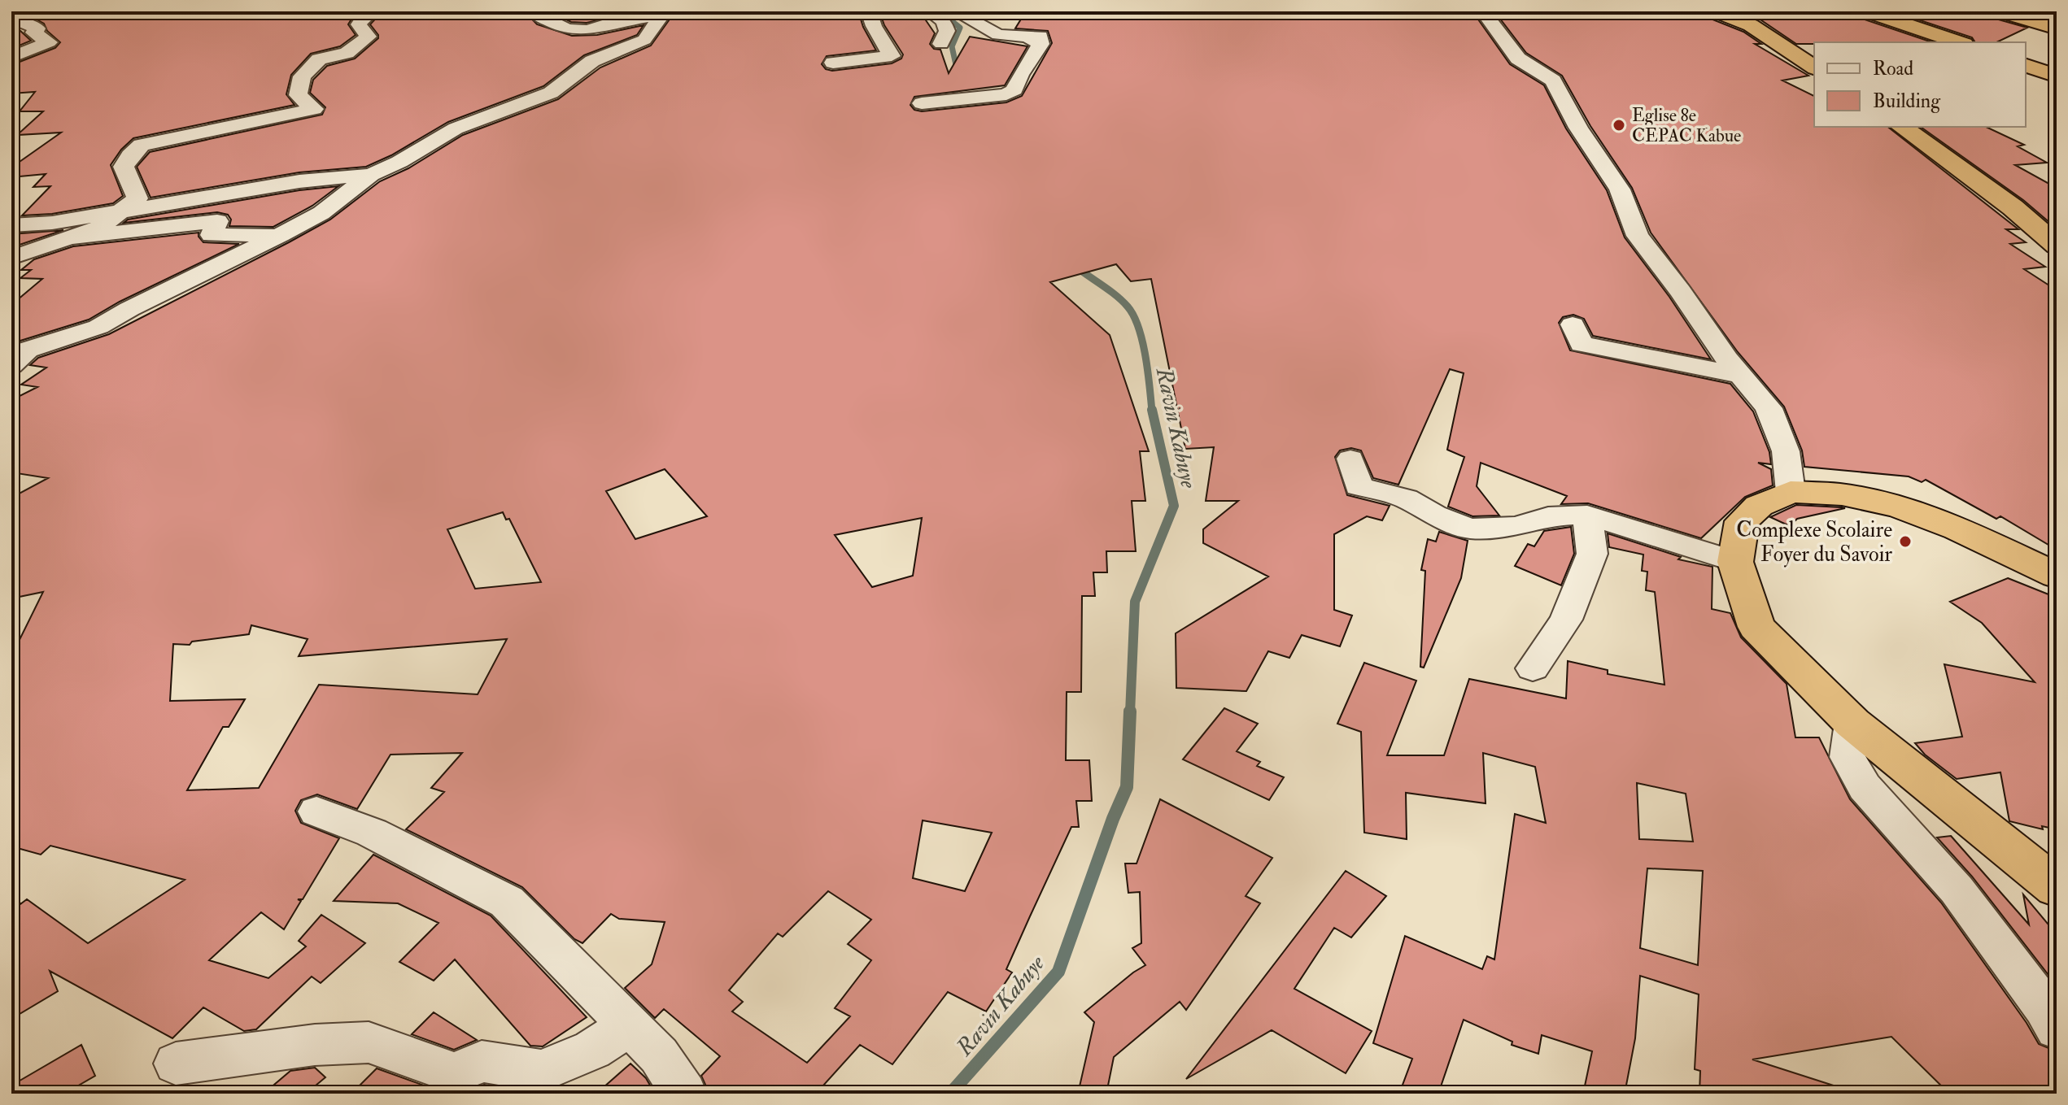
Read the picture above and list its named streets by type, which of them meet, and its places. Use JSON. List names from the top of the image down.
{
  "water": ["Ravin Kabuye"],
  "places": ["Eglise 8e CEPAC Kabue", "Complexe Scolaire Foyer du Savoir"],
  "legend": ["Road", "Building"]
}
